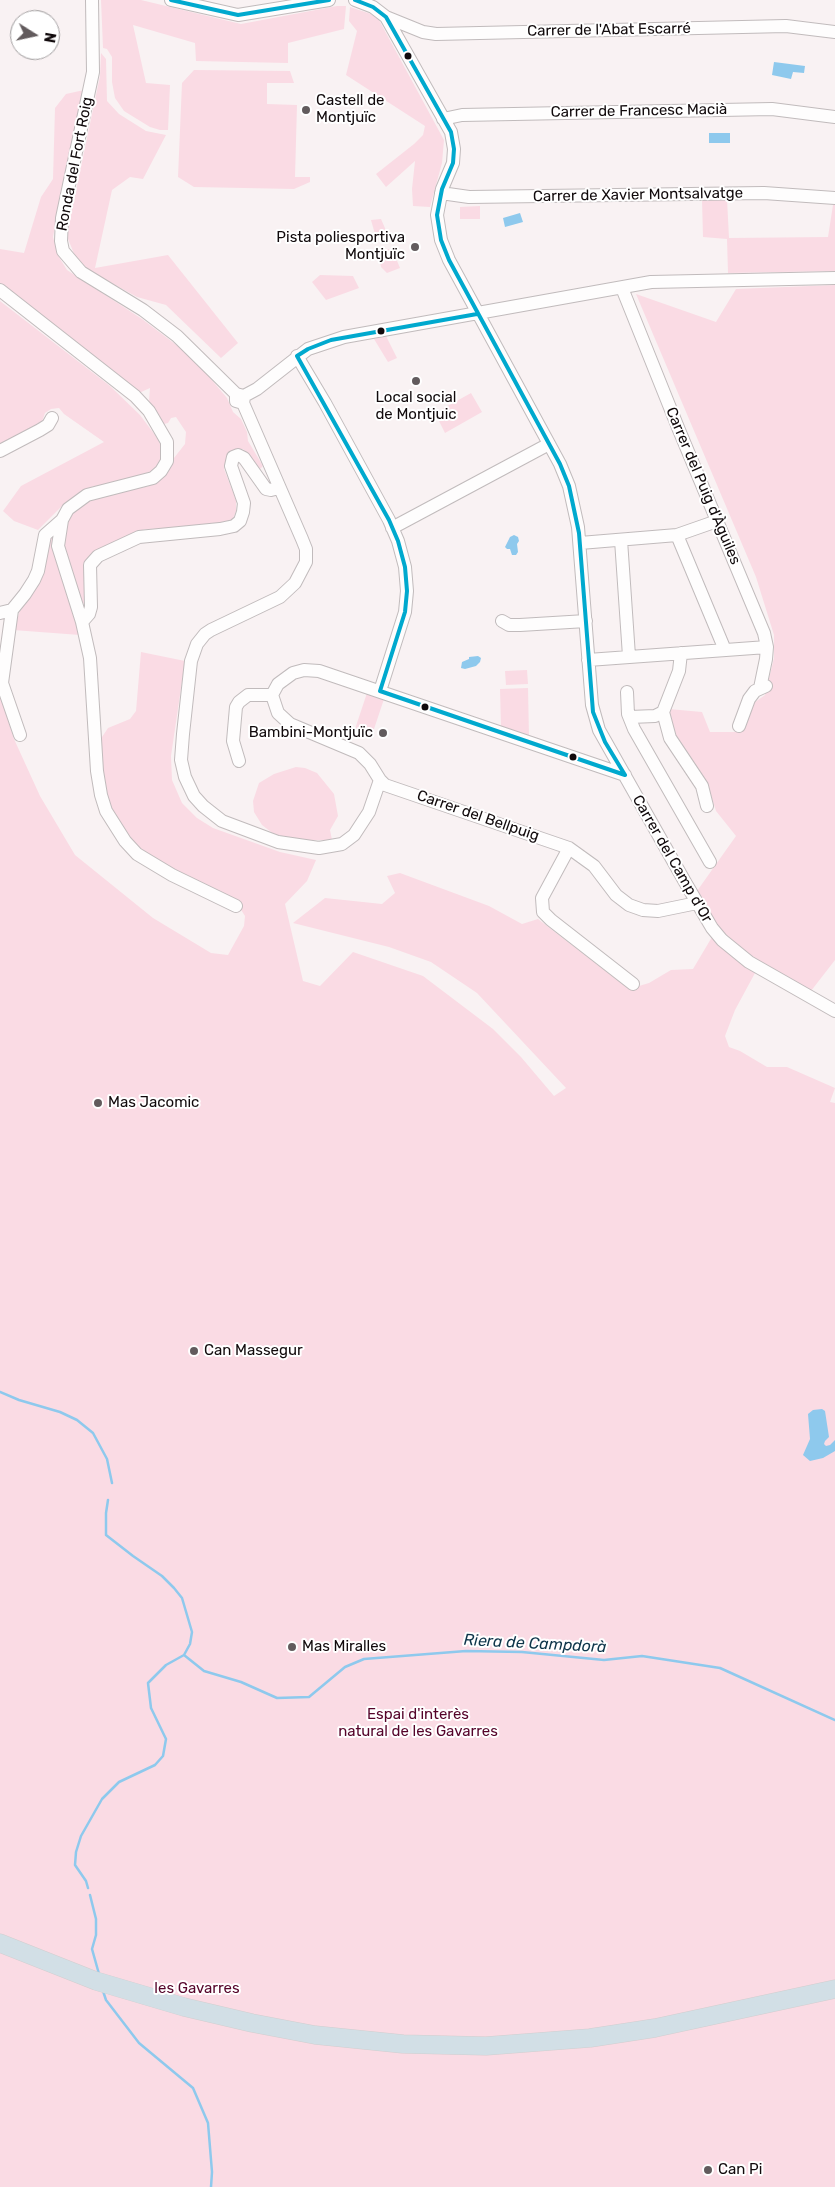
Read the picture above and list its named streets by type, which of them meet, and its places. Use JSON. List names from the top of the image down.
{
  "streets": {
    "street": [
      "Carrer de l'Abat Escarré",
      "Carrer de Francesc Macià",
      "Ronda del Fort Roig",
      "Carrer de Xavier Montsalvatge",
      "Carrer del Puig d'Àguiles",
      "Carrer del Bellpuig",
      "Carrer del Camp d'Or"
    ]
  },
  "crossings": [
    ["Carrer del Bellpuig", "Carrer del Camp d'Or"]
  ],
  "water": ["Riera de Campdorà"],
  "parks": ["Espai d'interès natural de les Gavarres", "les Gavarres"],
  "places": [
    "Castell de Montjuïc",
    "Pista poliesportiva Montjuïc",
    "Local social de Montjuic",
    "Bambini-Montjuïc",
    "Mas Jacomic",
    "Can Massegur",
    "Mas Miralles",
    "Can Pi"
  ],
  "north": "right"
}
